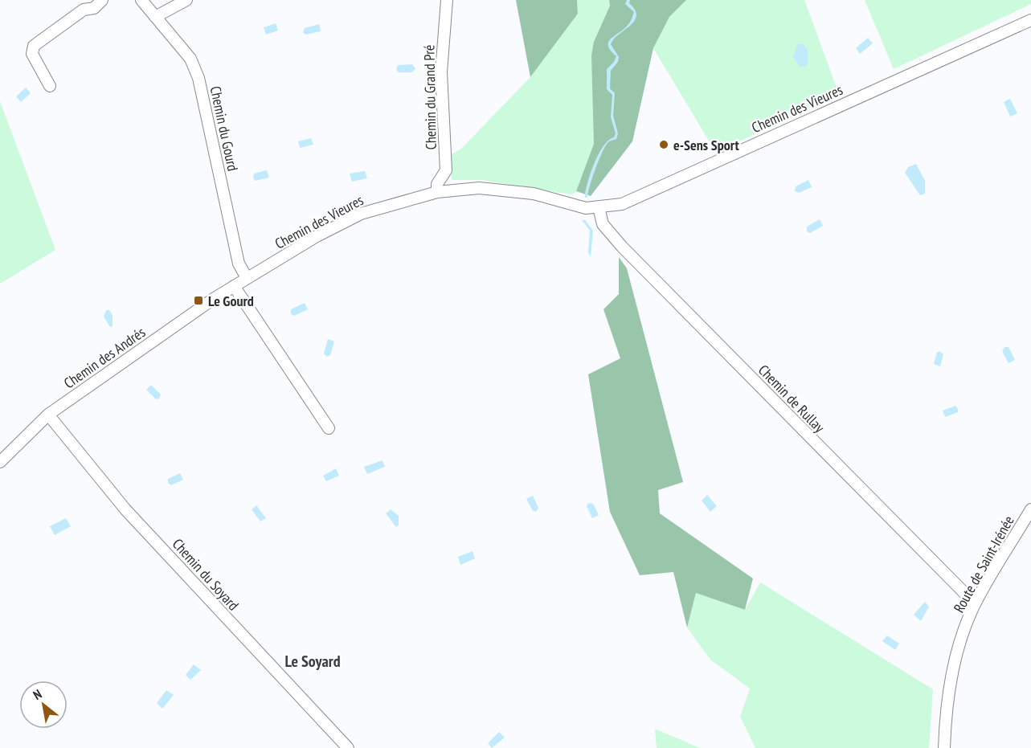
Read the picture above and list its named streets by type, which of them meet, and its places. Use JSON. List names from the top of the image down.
{
  "streets": {
    "street": [
      "Chemin du Grand Pré",
      "Chemin des Vieures",
      "Chemin du Gourd",
      "Chemin des Andrés",
      "Chemin de Rullay",
      "Route de Saint-Irénée",
      "Chemin du Soyard"
    ]
  },
  "crossings": [
    ["Chemin du Grand Pré", "Chemin des Vieures"],
    ["Chemin des Vieures", "Chemin du Gourd"],
    ["Chemin des Vieures", "Chemin des Andrés"],
    ["Chemin des Vieures", "Chemin de Rullay"],
    ["Chemin du Gourd", "Chemin des Andrés"],
    ["Chemin des Andrés", "Chemin du Soyard"],
    ["Chemin de Rullay", "Route de Saint-Irénée"]
  ],
  "districts": ["Le Soyard"],
  "places": {
    "other": ["e-Sens Sport"],
    "transit": ["Le Gourd"]
  },
  "north": "top left"
}
